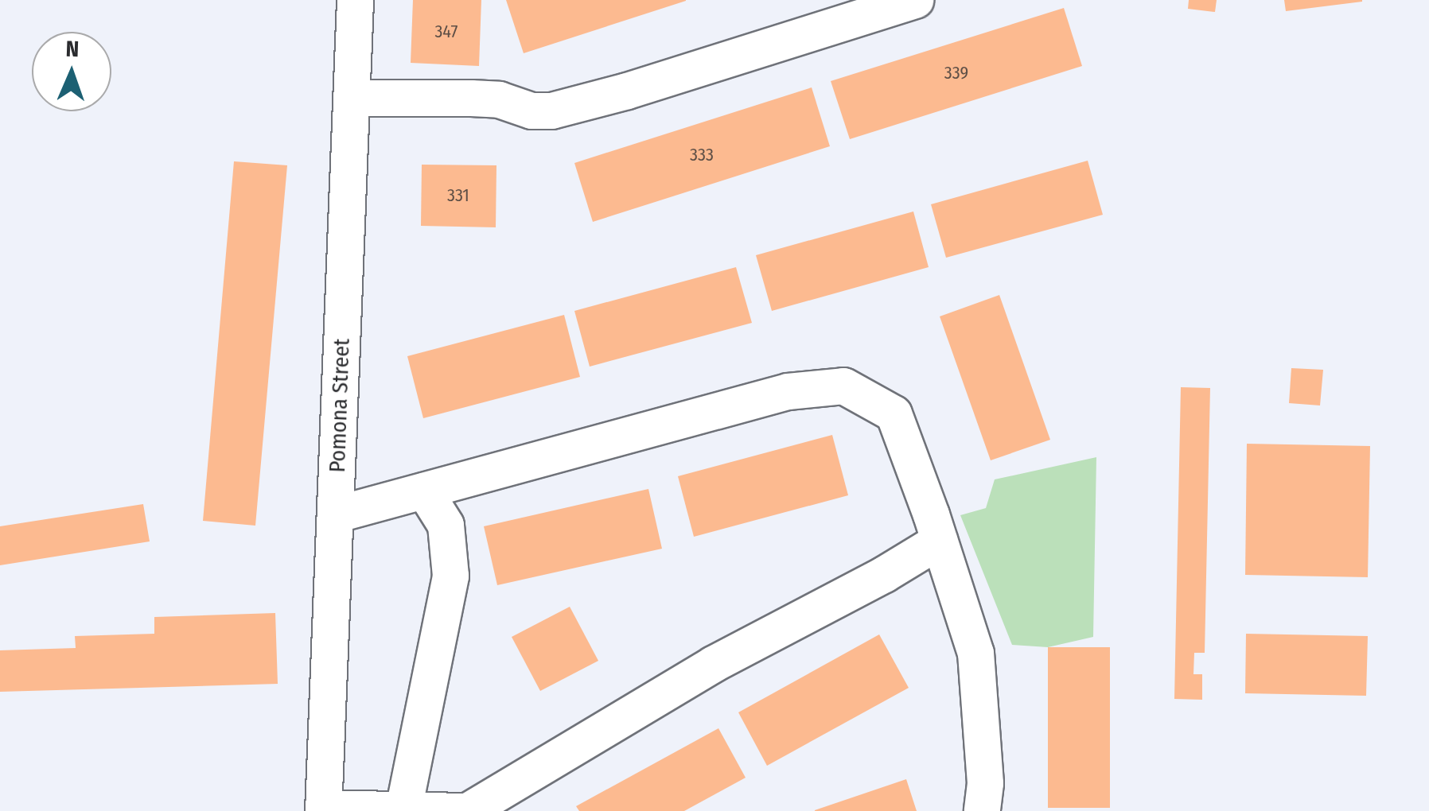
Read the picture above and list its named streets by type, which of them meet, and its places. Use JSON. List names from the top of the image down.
{
  "streets": {
    "street": ["Pomona Street"]
  },
  "house_numbers": [
    "347",
    "339",
    "333",
    "331"
  ],
  "north": "top"
}
